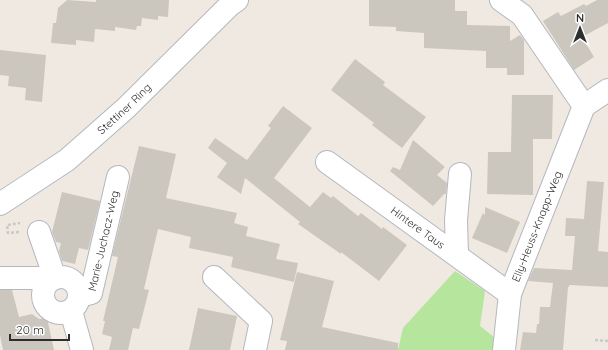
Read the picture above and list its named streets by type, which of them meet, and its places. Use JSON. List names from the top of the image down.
{
  "streets": {
    "street": [
      "Stettiner Ring",
      "Elly-Heuss-Knapp-Weg",
      "Hintere Taus",
      "Marie-Juchacz-Weg"
    ]
  },
  "crossings": [
    ["Elly-Heuss-Knapp-Weg", "Hintere Taus"]
  ],
  "scale_bar": "20 m",
  "north": "top"
}
